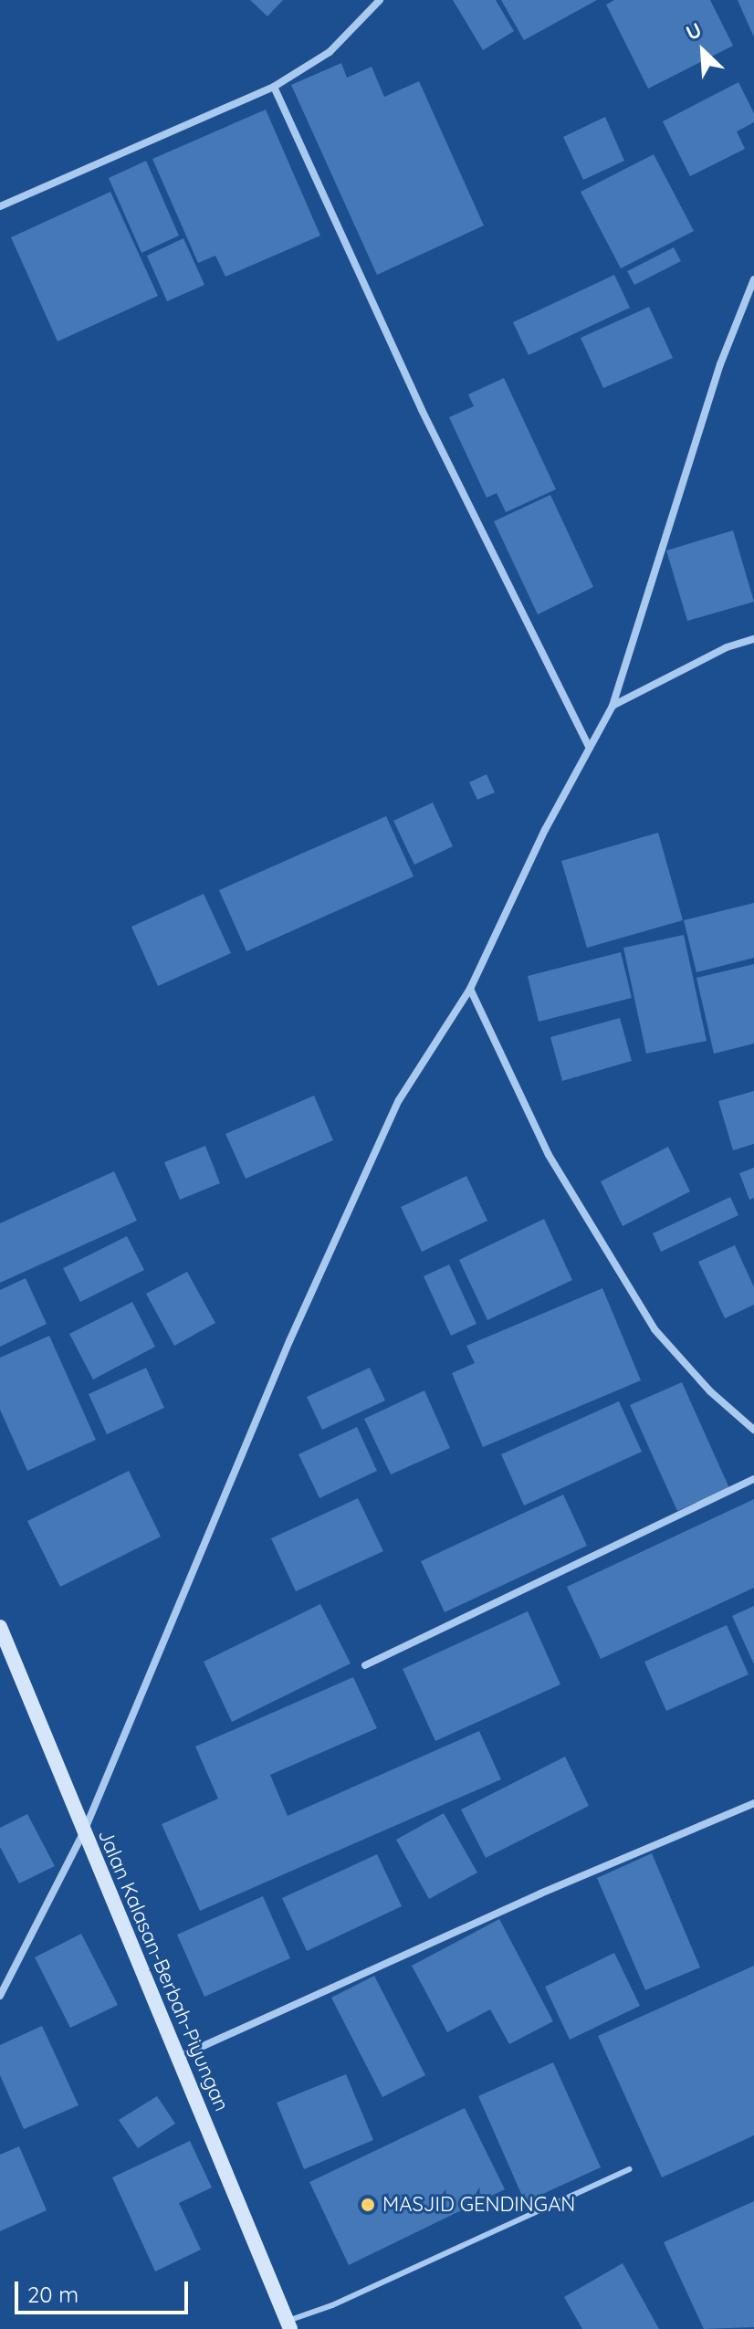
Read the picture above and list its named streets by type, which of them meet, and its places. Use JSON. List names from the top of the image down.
{
  "streets": {
    "street": ["Jalan Kalasan-Berbah-Piyungan"]
  },
  "places": ["MASJID GENDINGAN"],
  "scale_bar": "20 m",
  "north": "top left"
}
